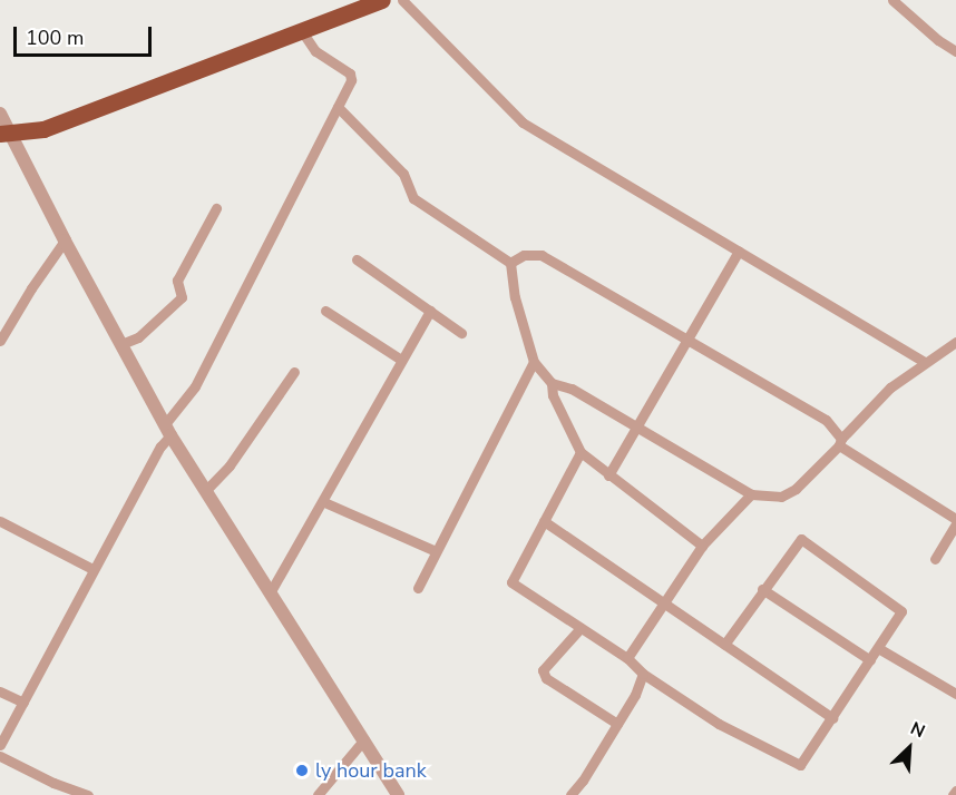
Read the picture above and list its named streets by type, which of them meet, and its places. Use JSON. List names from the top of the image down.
{
  "places": ["ly hour bank"],
  "scale_bar": "100 m",
  "north": "top right"
}
